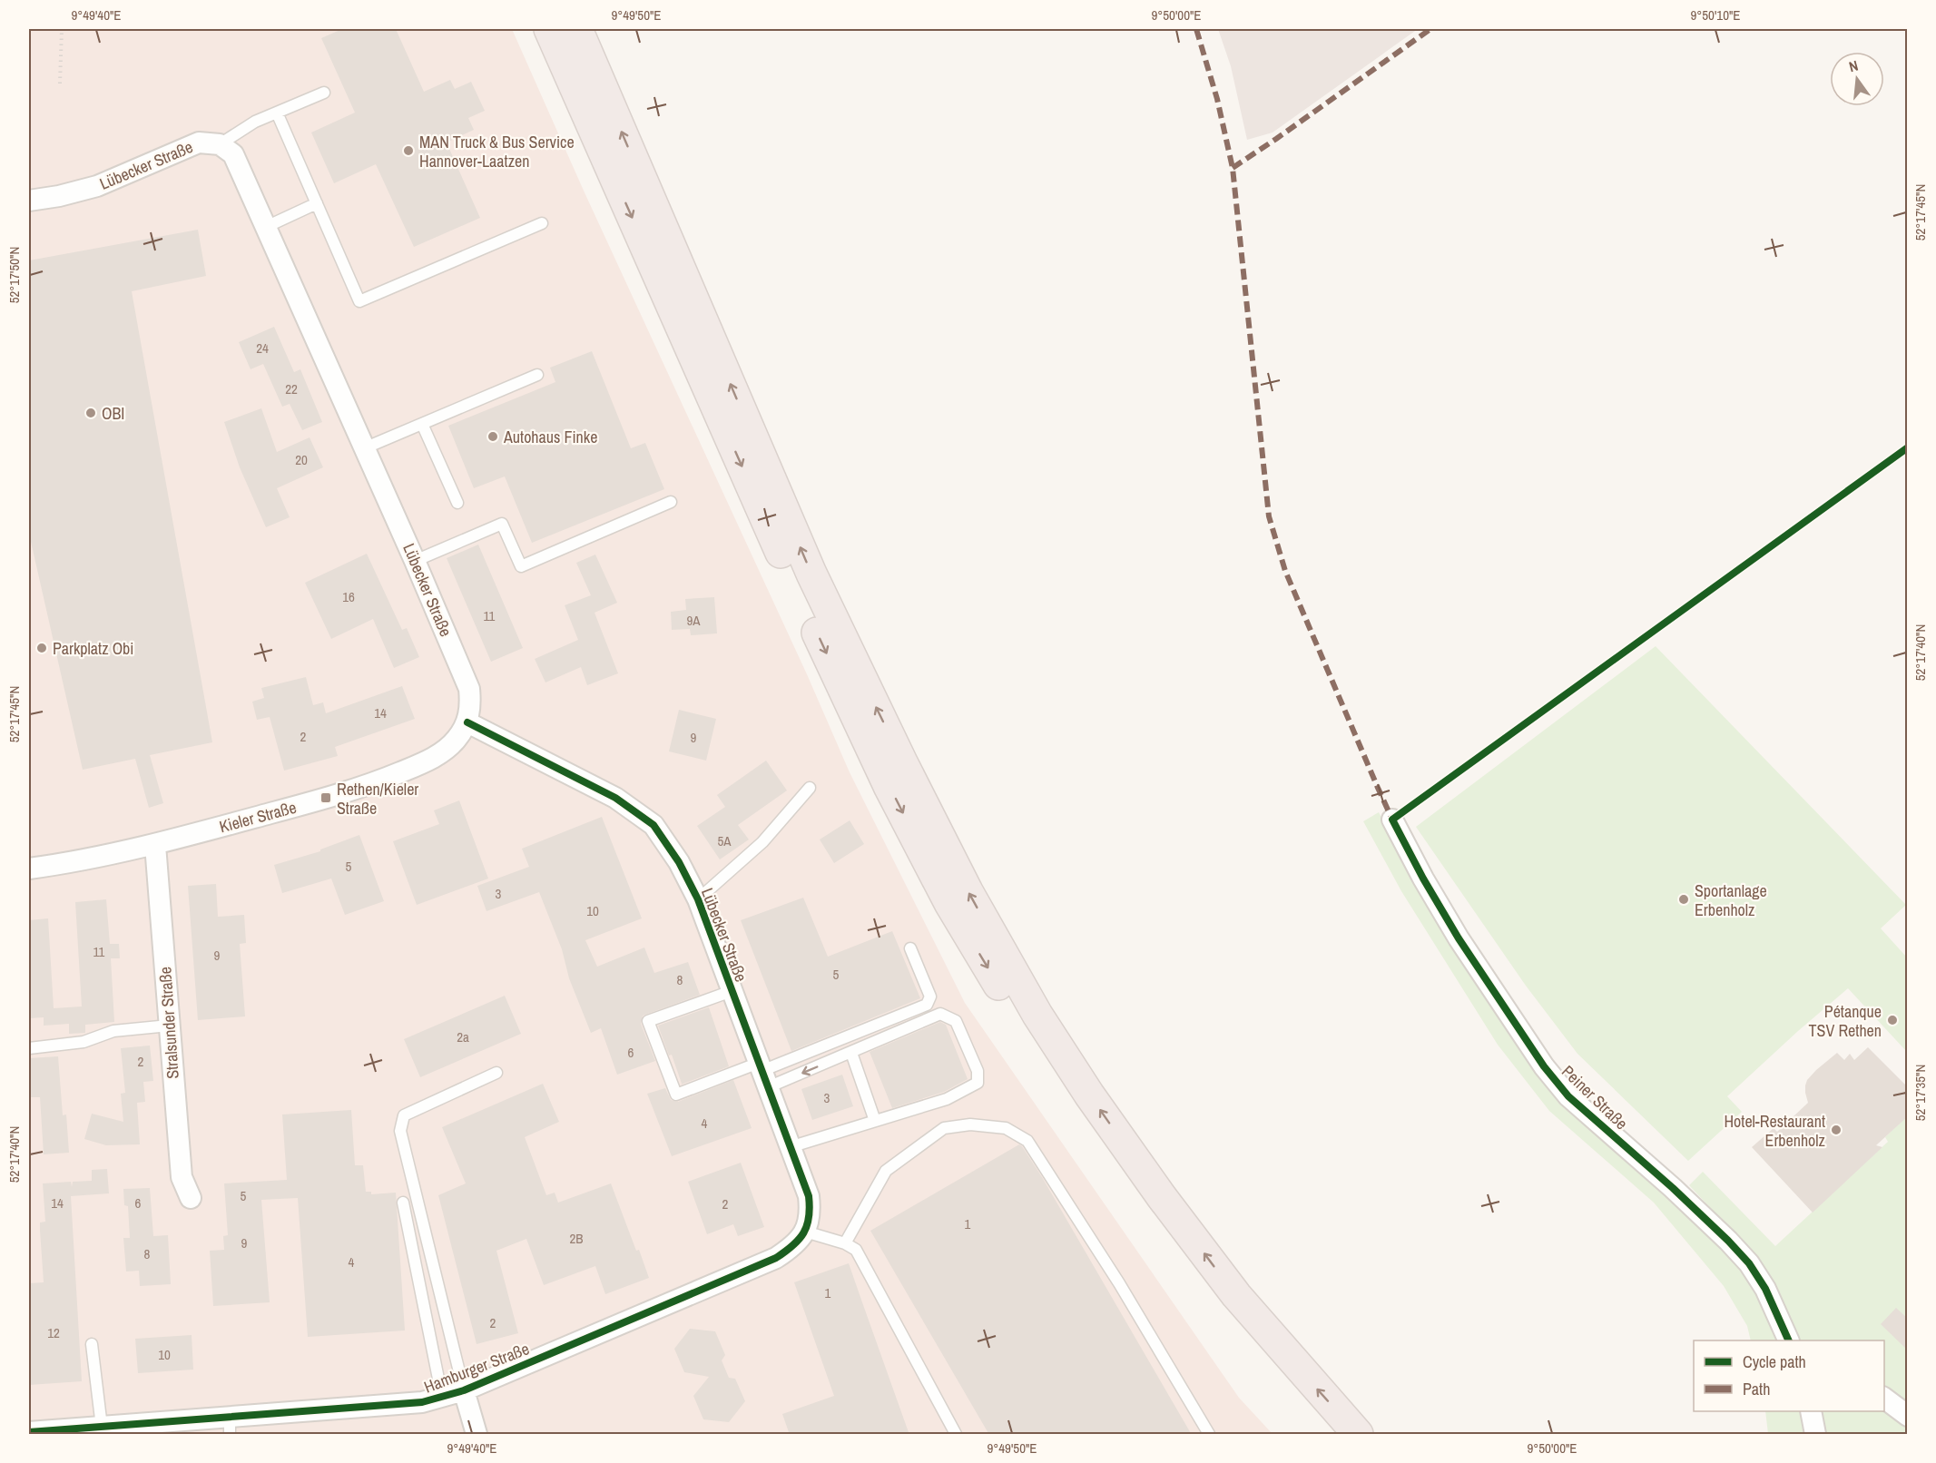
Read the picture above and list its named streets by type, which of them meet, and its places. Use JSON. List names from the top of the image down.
{
  "streets": {
    "street": [
      "Lübecker Straße",
      "Kieler Straße",
      "Stralsunder Straße",
      "Peiner Straße",
      "Hamburger Straße"
    ]
  },
  "crossings": [
    ["Lübecker Straße", "Kieler Straße"],
    ["Lübecker Straße", "Hamburger Straße"],
    ["Kieler Straße", "Stralsunder Straße"]
  ],
  "places": {
    "other": [
      "MAN Truck & Bus Service Hannover-Laatzen",
      "OBI",
      "Autohaus Finke",
      "Parkplatz Obi",
      "Sportanlage Erbenholz",
      "Pétanque TSV Rethen",
      "Hotel-Restaurant Erbenholz"
    ],
    "transit": ["Rethen/Kieler Straße"]
  },
  "house_numbers": [
    "24",
    "22",
    "20",
    "16",
    "11",
    "9A",
    "14",
    "2",
    "9",
    "5A",
    "5",
    "3",
    "10",
    "11",
    "9",
    "5",
    "8",
    "2a",
    "6",
    "2",
    "3",
    "4",
    "5",
    "14",
    "6",
    "2",
    "1",
    "2B",
    "9",
    "8",
    "4",
    "1",
    "2",
    "12",
    "10"
  ],
  "legend": ["Cycle path", "Path"],
  "north": "top",
  "coordinates": [
    "9°49'40\"E",
    "9°49'50\"E",
    "9°50'00\"E",
    "9°50'10\"E",
    "52°17'45\"N",
    "52°17'50\"N",
    "52°17'40\"N",
    "52°17'35\"N"
  ]
}
